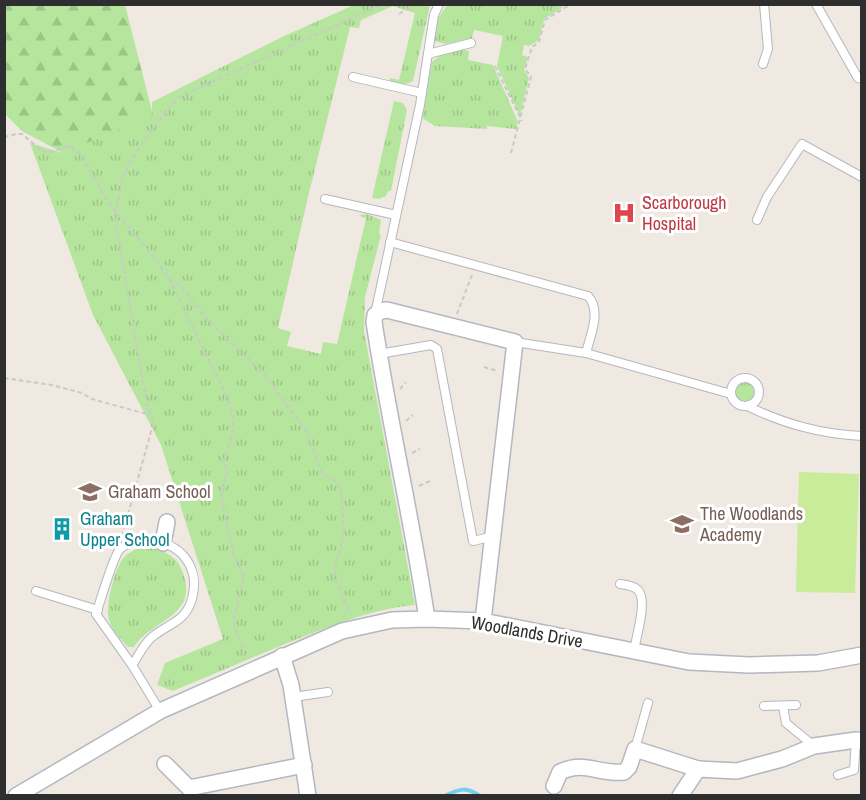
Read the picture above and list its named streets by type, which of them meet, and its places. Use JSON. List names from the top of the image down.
{
  "streets": {
    "street": ["Woodlands Drive"]
  },
  "places": {
    "hospital": ["Scarborough Hospital"],
    "school or university": ["Graham School", "The Woodlands Academy"],
    "building": ["Graham Upper School"]
  }
}
